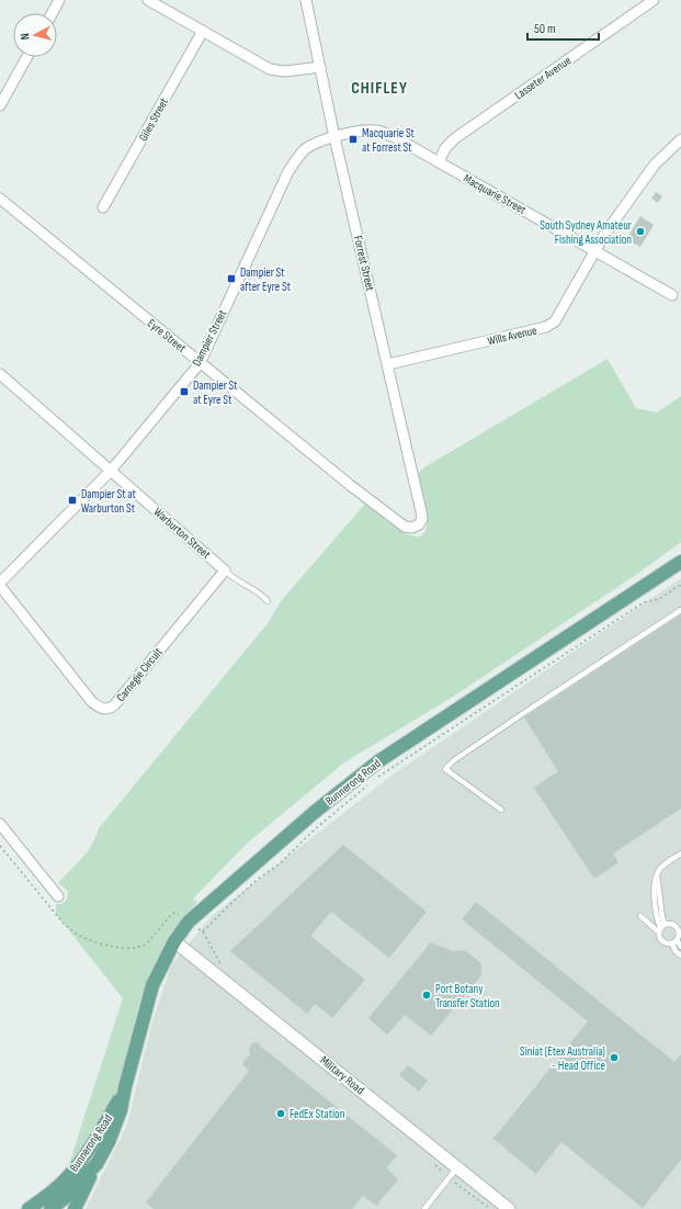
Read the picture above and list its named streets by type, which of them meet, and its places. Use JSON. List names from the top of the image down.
{
  "streets": {
    "main road": ["Bunnerong Road"],
    "street": [
      "Lasseter Avenue",
      "Giles Street",
      "Macquarie Street",
      "Forrest Street",
      "Eyre Street",
      "Wills Avenue",
      "Dampier Street",
      "Warburton Street",
      "Carnegie Circuit",
      "Military Road"
    ]
  },
  "crossings": [
    ["Lasseter Avenue", "Macquarie Street"],
    ["Macquarie Street", "Forrest Street"],
    ["Macquarie Street", "Wills Avenue"],
    ["Macquarie Street", "Dampier Street"],
    ["Forrest Street", "Eyre Street"],
    ["Forrest Street", "Wills Avenue"],
    ["Forrest Street", "Dampier Street"],
    ["Eyre Street", "Dampier Street"],
    ["Dampier Street", "Warburton Street"],
    ["Warburton Street", "Carnegie Circuit"],
    ["Bunnerong Road", "Military Road"]
  ],
  "districts": ["CHIFLEY"],
  "places": {
    "transit": [
      "Macquarie St at Forrest St",
      "Dampier St after Eyre St",
      "Dampier St at Eyre St",
      "Dampier St at Warburton St"
    ],
    "other": [
      "South Sydney Amateur Fishing Association",
      "Port Botany Transfer Station",
      "Siniat (Etex Australia) - Head Office",
      "FedEx Station"
    ]
  },
  "scale_bar": "50 m",
  "north": "left"
}
